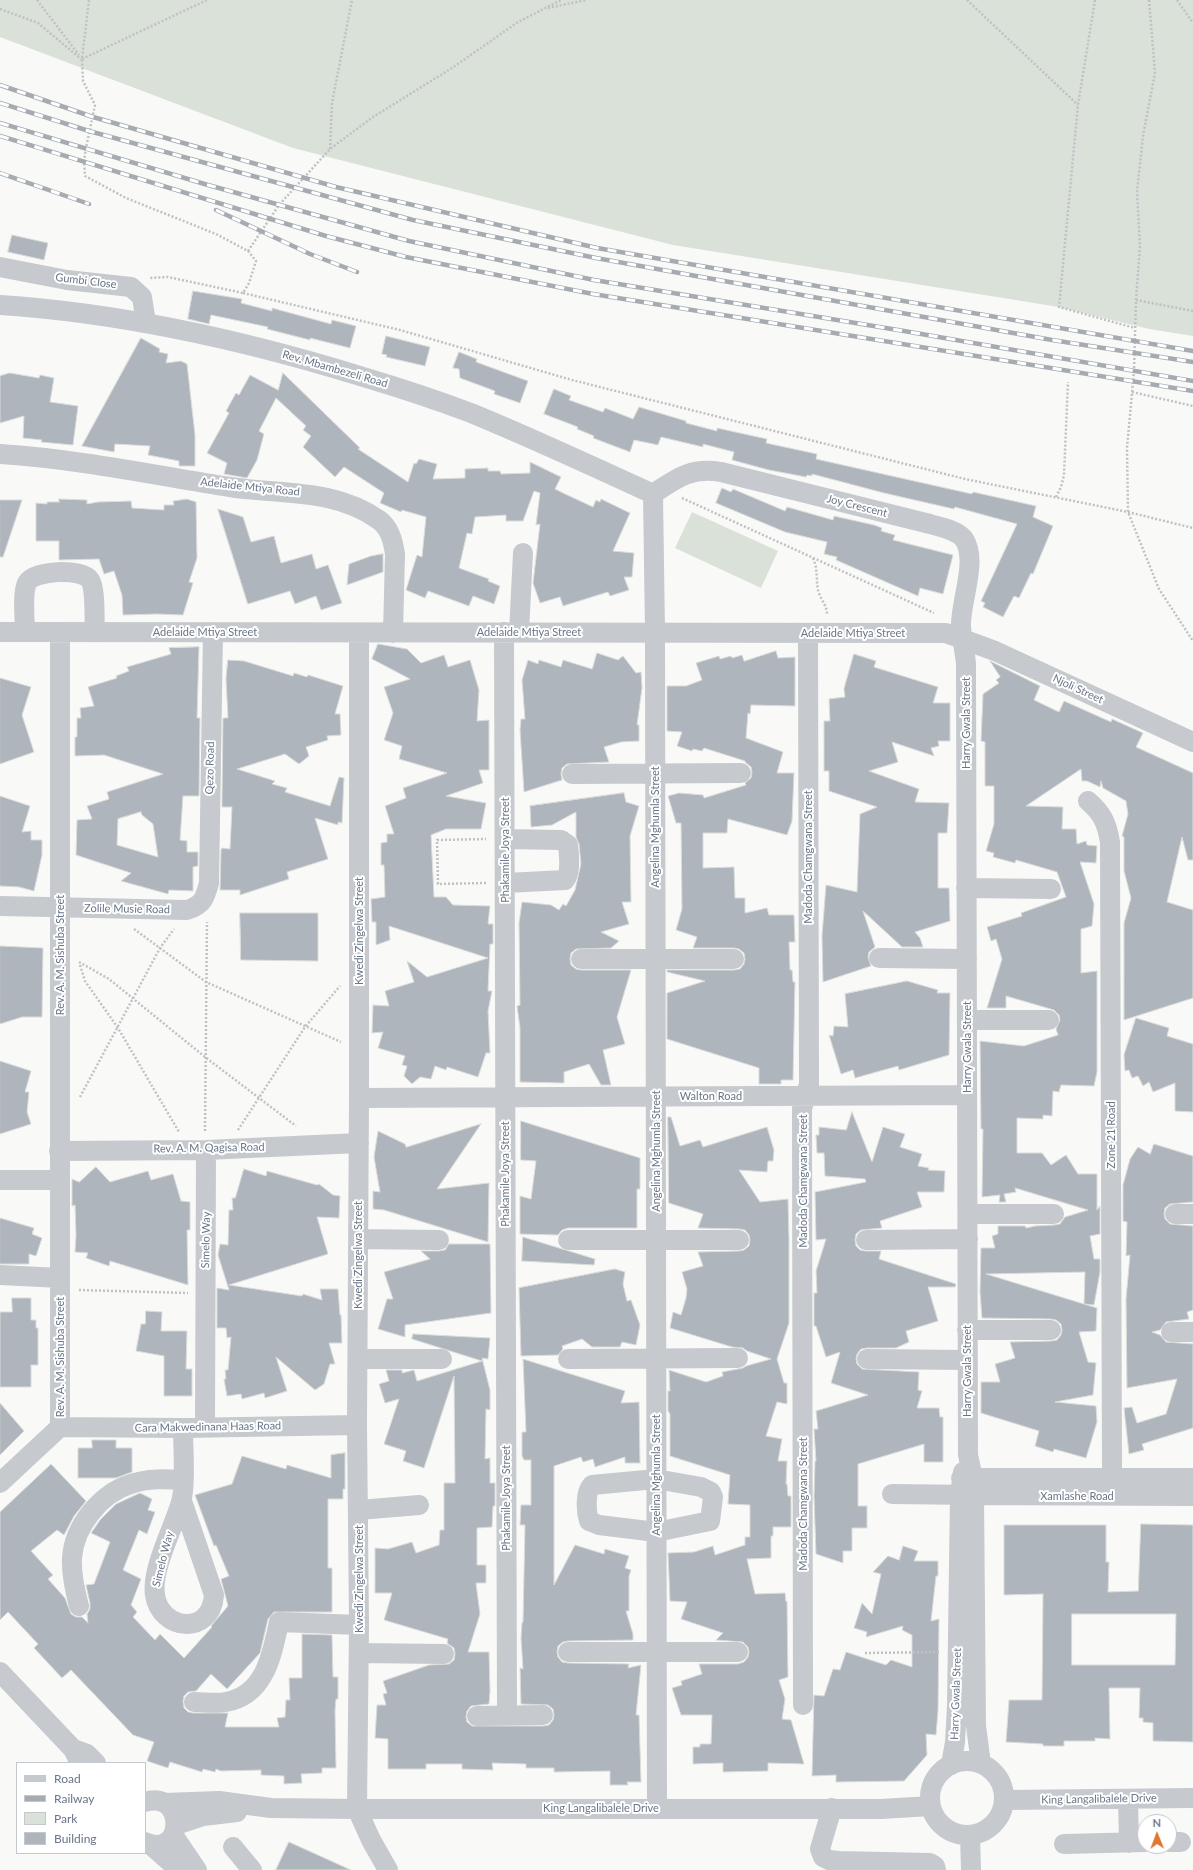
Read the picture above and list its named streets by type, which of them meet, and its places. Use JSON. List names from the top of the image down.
{
  "streets": {
    "street": [
      "Gumbi Close",
      "Rev. Mbambezeli Road",
      "Adelaide Mtiya Road",
      "Joy Crescent",
      "Adelaide Mtiya Street",
      "Njoli Street",
      "Harry Gwala Street",
      "Qezo Road",
      "Angelina Mghumla Street",
      "Phakamile Joya Street",
      "Madoda Chamgwana Street",
      "Zolile Musie Road",
      "Kwedi Zingelwa Street",
      "Rev. A. M. Sishuba Street",
      "Walton Road",
      "Zone 21 Road",
      "Rev. A. M. Qagisa Road",
      "Simelo Way",
      "Cara Makwedinana Haas Road",
      "Xamlashe Road",
      "King Langalibalele Drive"
    ]
  },
  "crossings": [
    ["Rev. Mbambezeli Road", "Joy Crescent"],
    ["Rev. Mbambezeli Road", "Angelina Mghumla Street"],
    ["Adelaide Mtiya Road", "Adelaide Mtiya Street"],
    ["Joy Crescent", "Adelaide Mtiya Street"],
    ["Joy Crescent", "Njoli Street"],
    ["Joy Crescent", "Harry Gwala Street"],
    ["Joy Crescent", "Angelina Mghumla Street"],
    ["Adelaide Mtiya Street", "Njoli Street"],
    ["Adelaide Mtiya Street", "Harry Gwala Street"],
    ["Adelaide Mtiya Street", "Qezo Road"],
    ["Adelaide Mtiya Street", "Angelina Mghumla Street"],
    ["Adelaide Mtiya Street", "Phakamile Joya Street"],
    ["Adelaide Mtiya Street", "Madoda Chamgwana Street"],
    ["Adelaide Mtiya Street", "Kwedi Zingelwa Street"],
    ["Adelaide Mtiya Street", "Rev. A. M. Sishuba Street"],
    ["Njoli Street", "Harry Gwala Street"],
    ["Harry Gwala Street", "Walton Road"],
    ["Harry Gwala Street", "Xamlashe Road"],
    ["Harry Gwala Street", "King Langalibalele Drive"],
    ["Qezo Road", "Zolile Musie Road"],
    ["Angelina Mghumla Street", "Walton Road"],
    ["Angelina Mghumla Street", "King Langalibalele Drive"],
    ["Phakamile Joya Street", "Walton Road"],
    ["Madoda Chamgwana Street", "Walton Road"],
    ["Zolile Musie Road", "Rev. A. M. Sishuba Street"],
    ["Kwedi Zingelwa Street", "Walton Road"],
    ["Kwedi Zingelwa Street", "Rev. A. M. Qagisa Road"],
    ["Kwedi Zingelwa Street", "Cara Makwedinana Haas Road"],
    ["Kwedi Zingelwa Street", "King Langalibalele Drive"],
    ["Rev. A. M. Sishuba Street", "Rev. A. M. Qagisa Road"],
    ["Rev. A. M. Sishuba Street", "Cara Makwedinana Haas Road"],
    ["Zone 21 Road", "Xamlashe Road"],
    ["Rev. A. M. Qagisa Road", "Simelo Way"],
    ["Simelo Way", "Cara Makwedinana Haas Road"]
  ],
  "legend": [
    "Road",
    "Railway",
    "Park",
    "Building"
  ],
  "north": "top"
}
